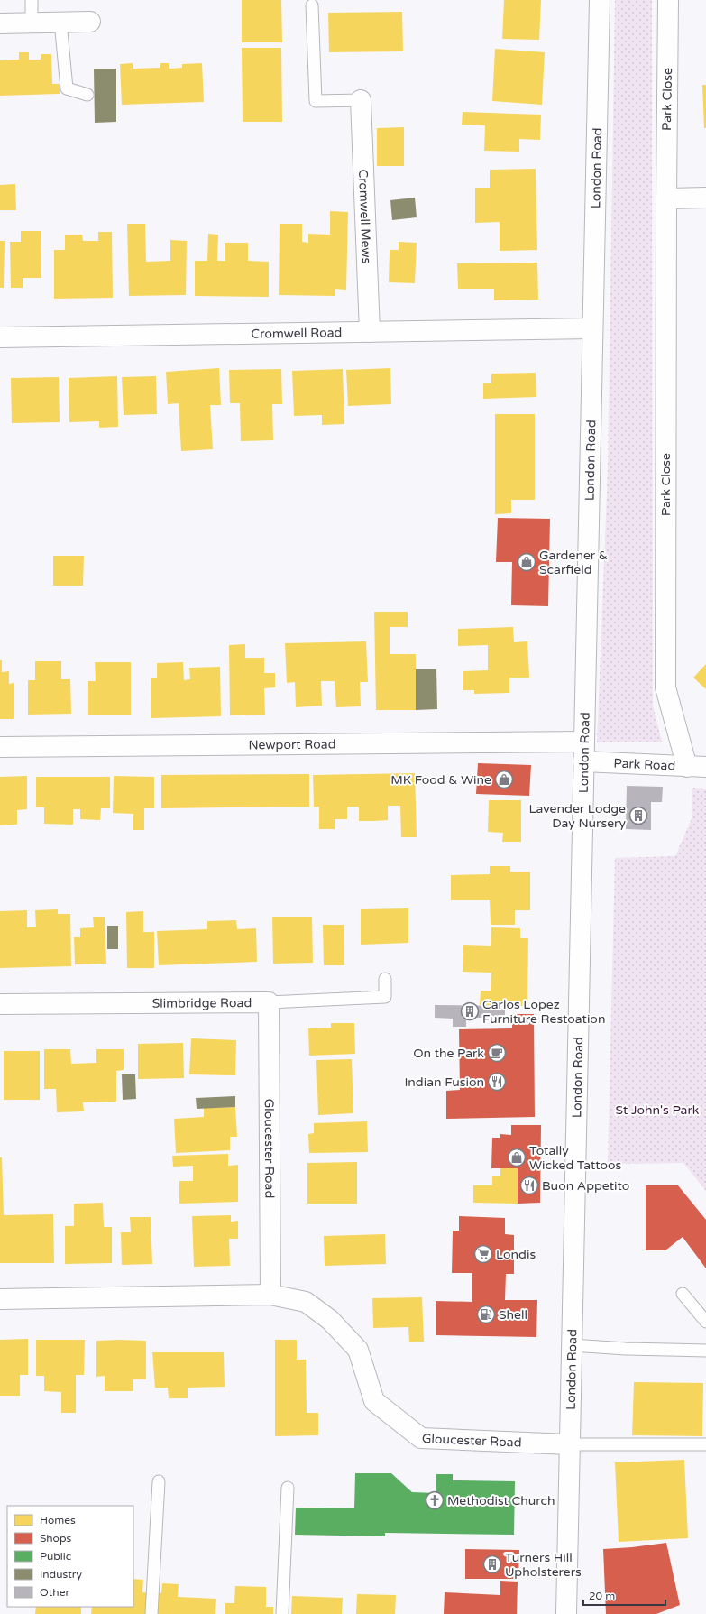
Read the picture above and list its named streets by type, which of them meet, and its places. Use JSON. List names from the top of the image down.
{
  "streets": {
    "street": [
      "Park Close",
      "London Road",
      "Cromwell Mews",
      "Cromwell Road",
      "Newport Road",
      "Park Road",
      "Slimbridge Road",
      "Gloucester Road"
    ]
  },
  "crossings": [
    ["Park Close", "Park Road"],
    ["London Road", "Cromwell Road"],
    ["London Road", "Newport Road"],
    ["London Road", "Park Road"],
    ["London Road", "Gloucester Road"],
    ["Cromwell Mews", "Cromwell Road"],
    ["Slimbridge Road", "Gloucester Road"]
  ],
  "parks": ["St John's Park"],
  "places": {
    "shop": ["Gardener & Scarfield", "MK Food & Wine", "Totally Wicked Tattoos"],
    "building": ["Lavender Lodge Day Nursery", "Carlos Lopez Furniture Restoation", "Turners Hill Upholsterers"],
    "cafe": ["On the Park"],
    "restaurant": ["Indian Fusion", "Buon Appetito"],
    "supermarket": ["Londis"],
    "fuel station": ["Shell"],
    "church": ["Methodist Church"]
  },
  "legend": [
    "Homes",
    "Shops",
    "Public",
    "Industry",
    "Other"
  ],
  "scale_bar": "20 m"
}
